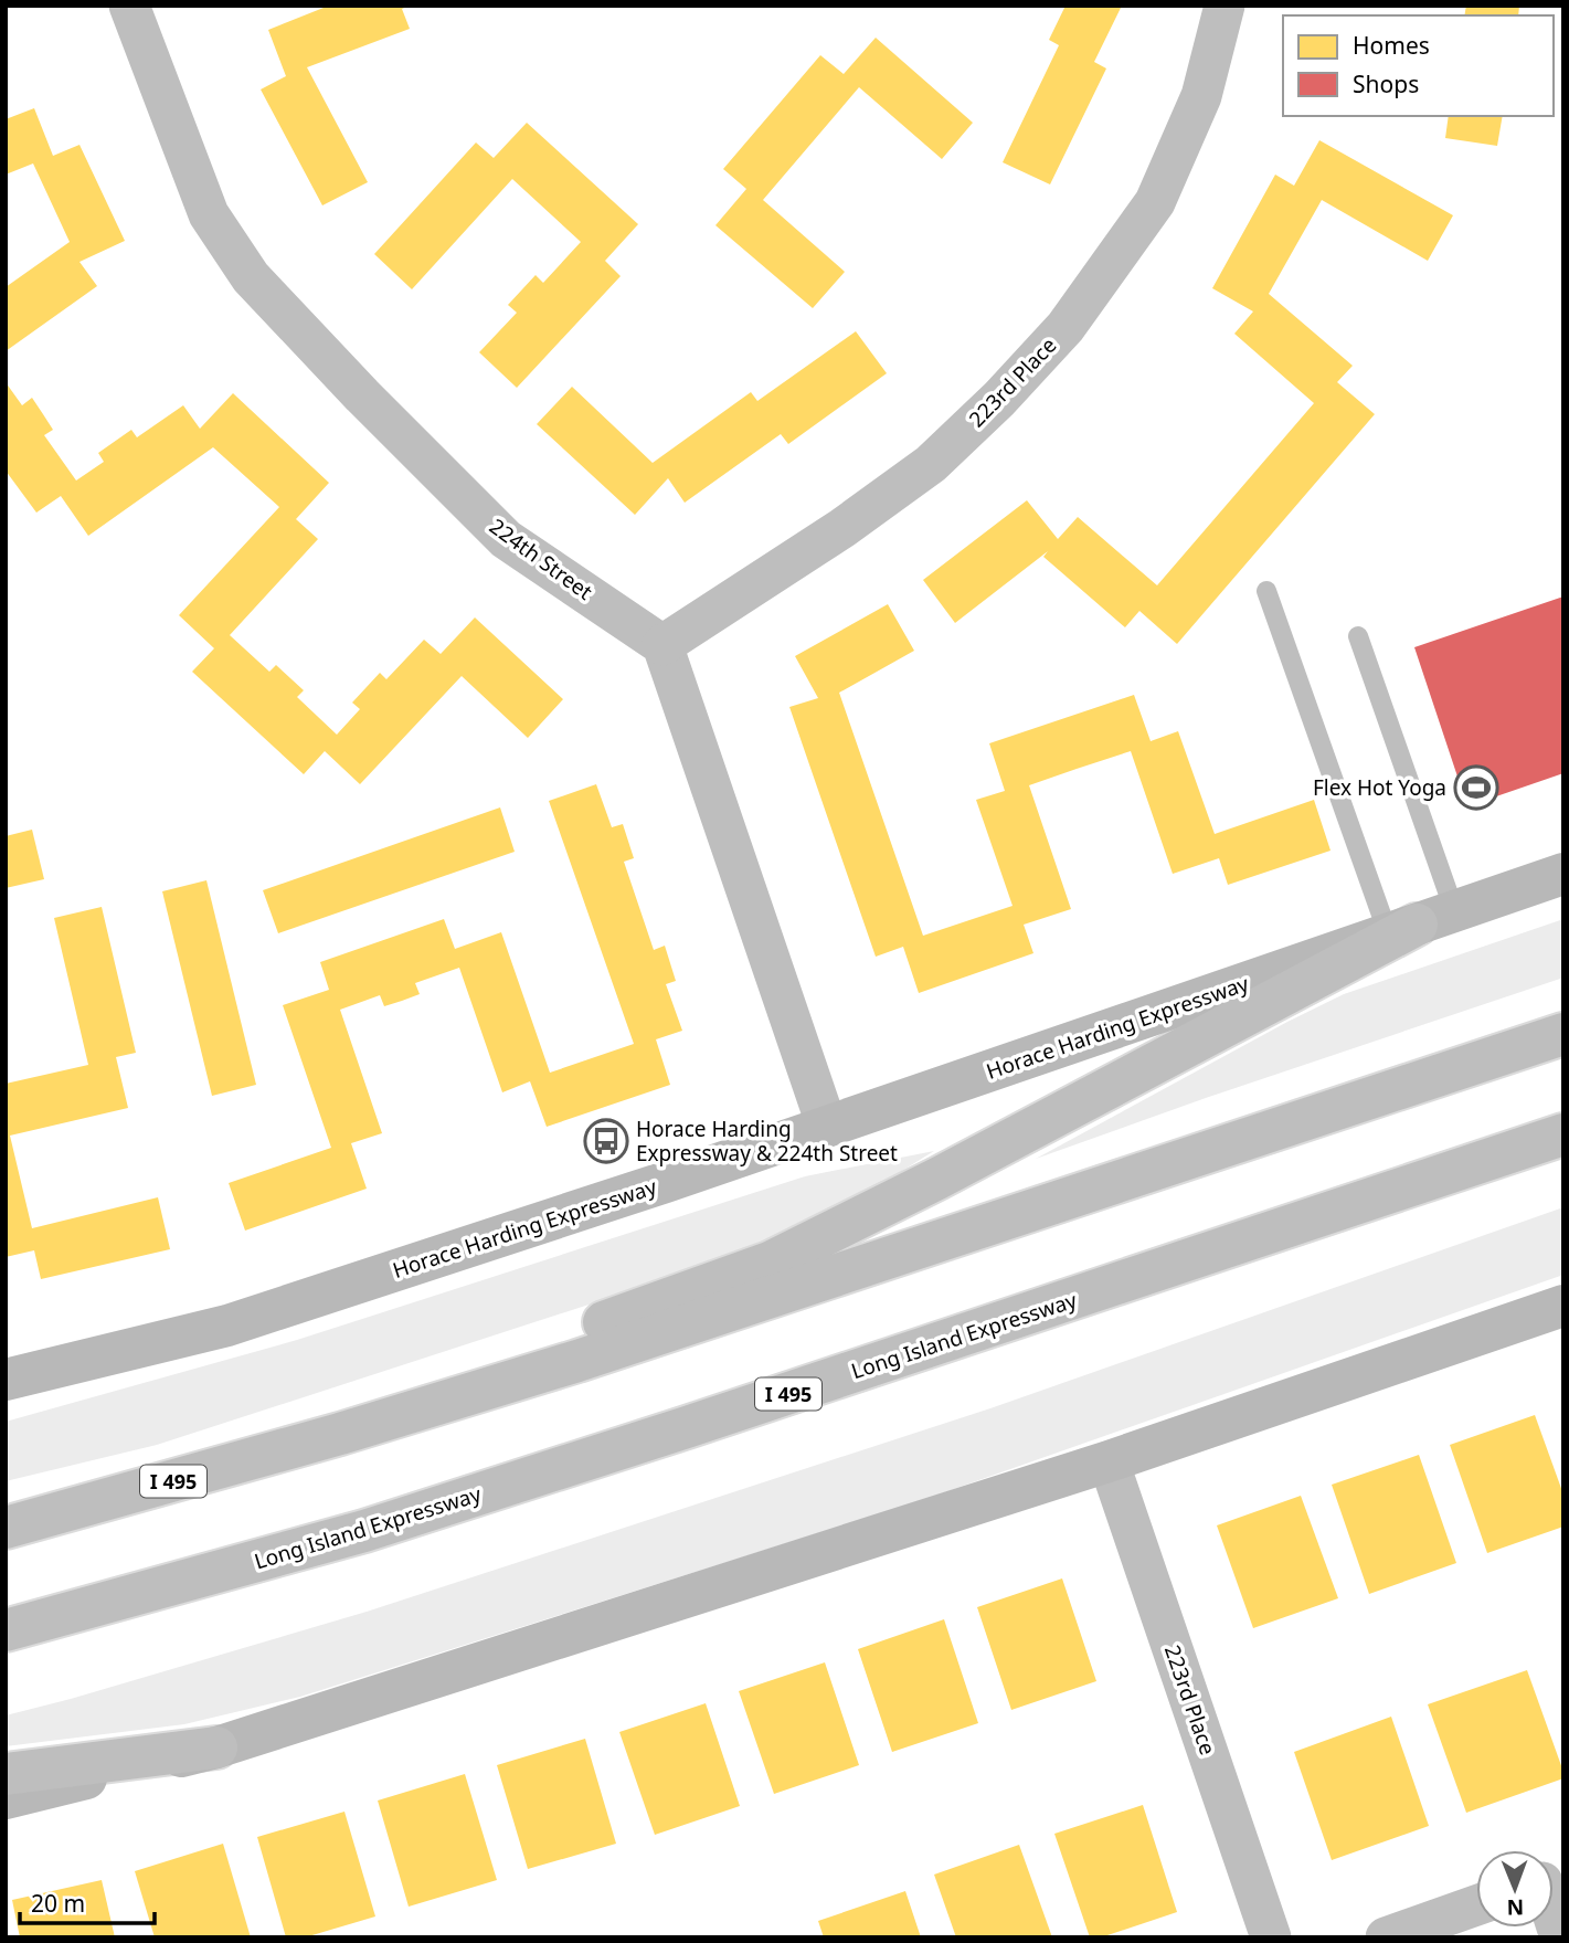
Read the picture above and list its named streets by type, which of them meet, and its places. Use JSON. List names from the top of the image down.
{
  "streets": {
    "highway": ["Long Island Expressway", "I 495"],
    "main road": ["Horace Harding Expressway"],
    "street": ["223rd Place", "224th Street"]
  },
  "crossings": [
    ["223rd Place", "224th Street"]
  ],
  "places": {
    "sports": ["Flex Hot Yoga"],
    "bus stop": ["Horace Harding Expressway & 224th Street"]
  },
  "legend": ["Homes", "Shops"],
  "scale_bar": "20 m",
  "north": "bottom"
}
